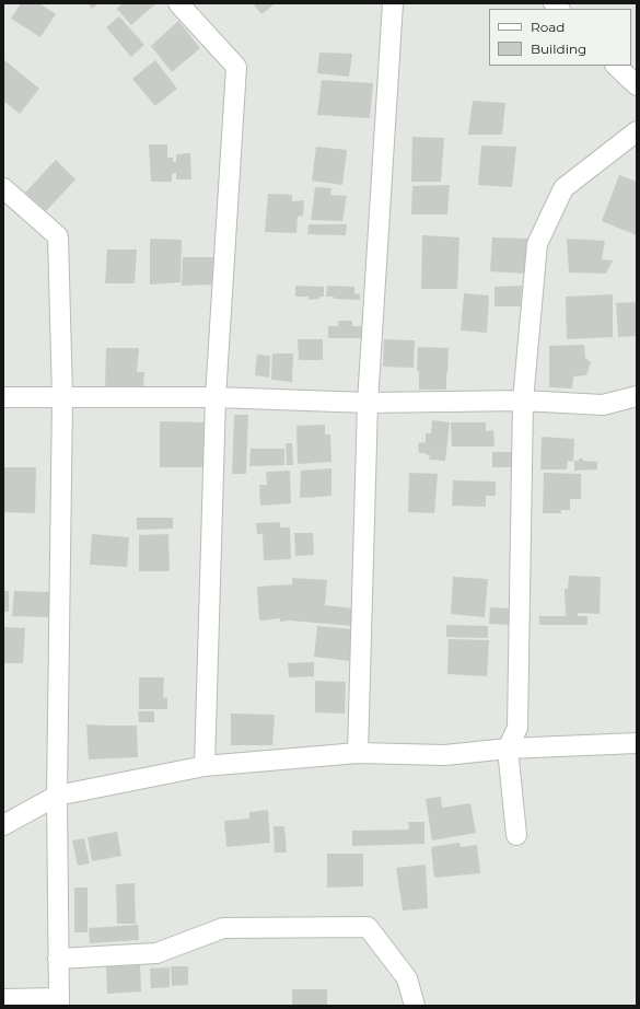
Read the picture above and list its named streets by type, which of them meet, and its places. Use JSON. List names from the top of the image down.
{
  "legend": ["Road", "Building"]
}
